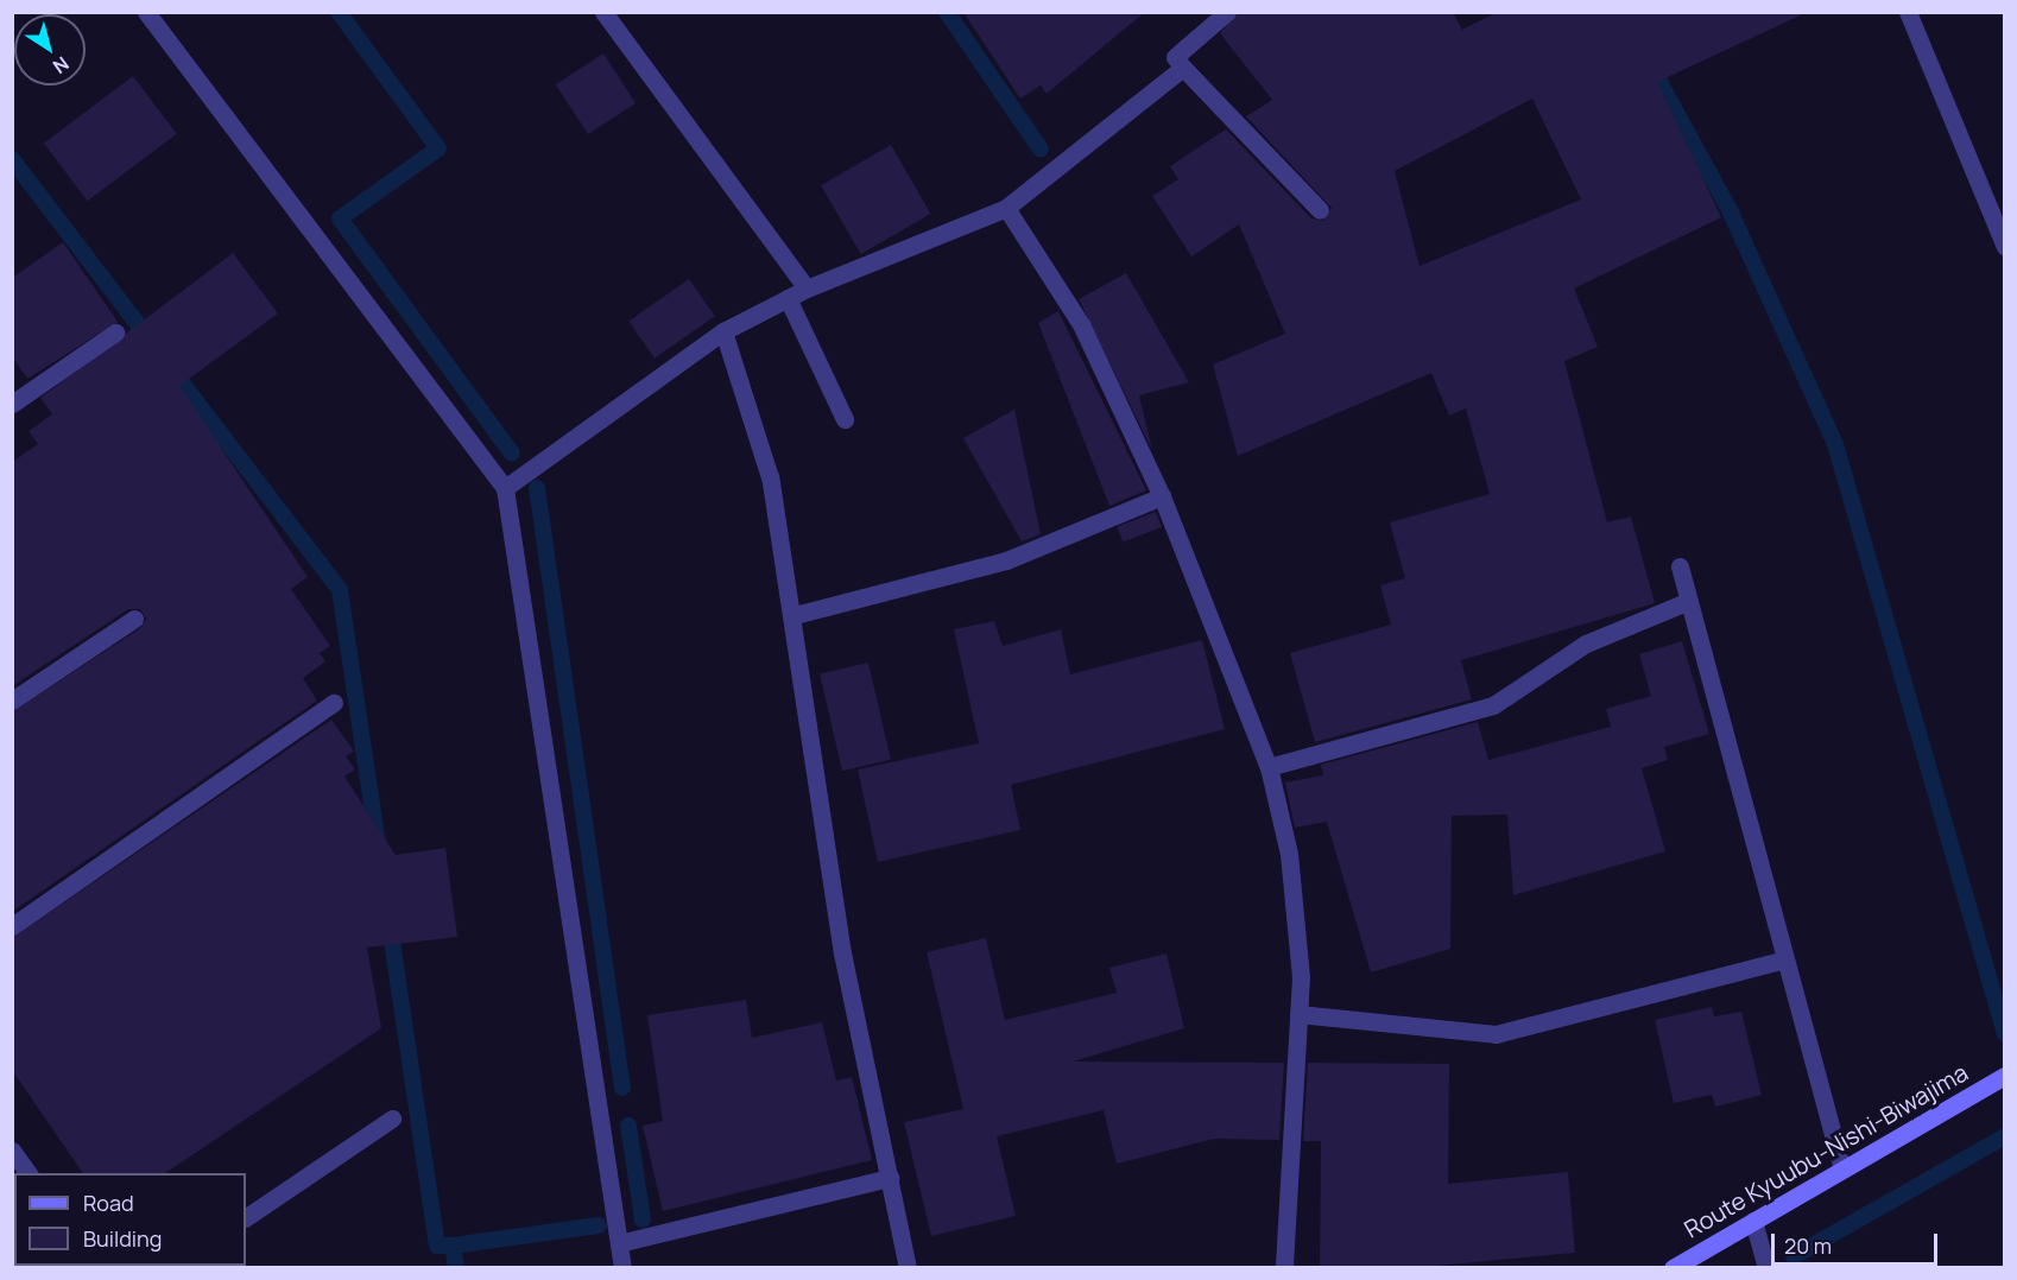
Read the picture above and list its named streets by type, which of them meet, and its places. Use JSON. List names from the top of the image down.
{
  "streets": {
    "main road": ["Route Kyuubu-Nishi-Biwajima"]
  },
  "legend": ["Road", "Building"],
  "scale_bar": "20 m",
  "north": "bottom right"
}
